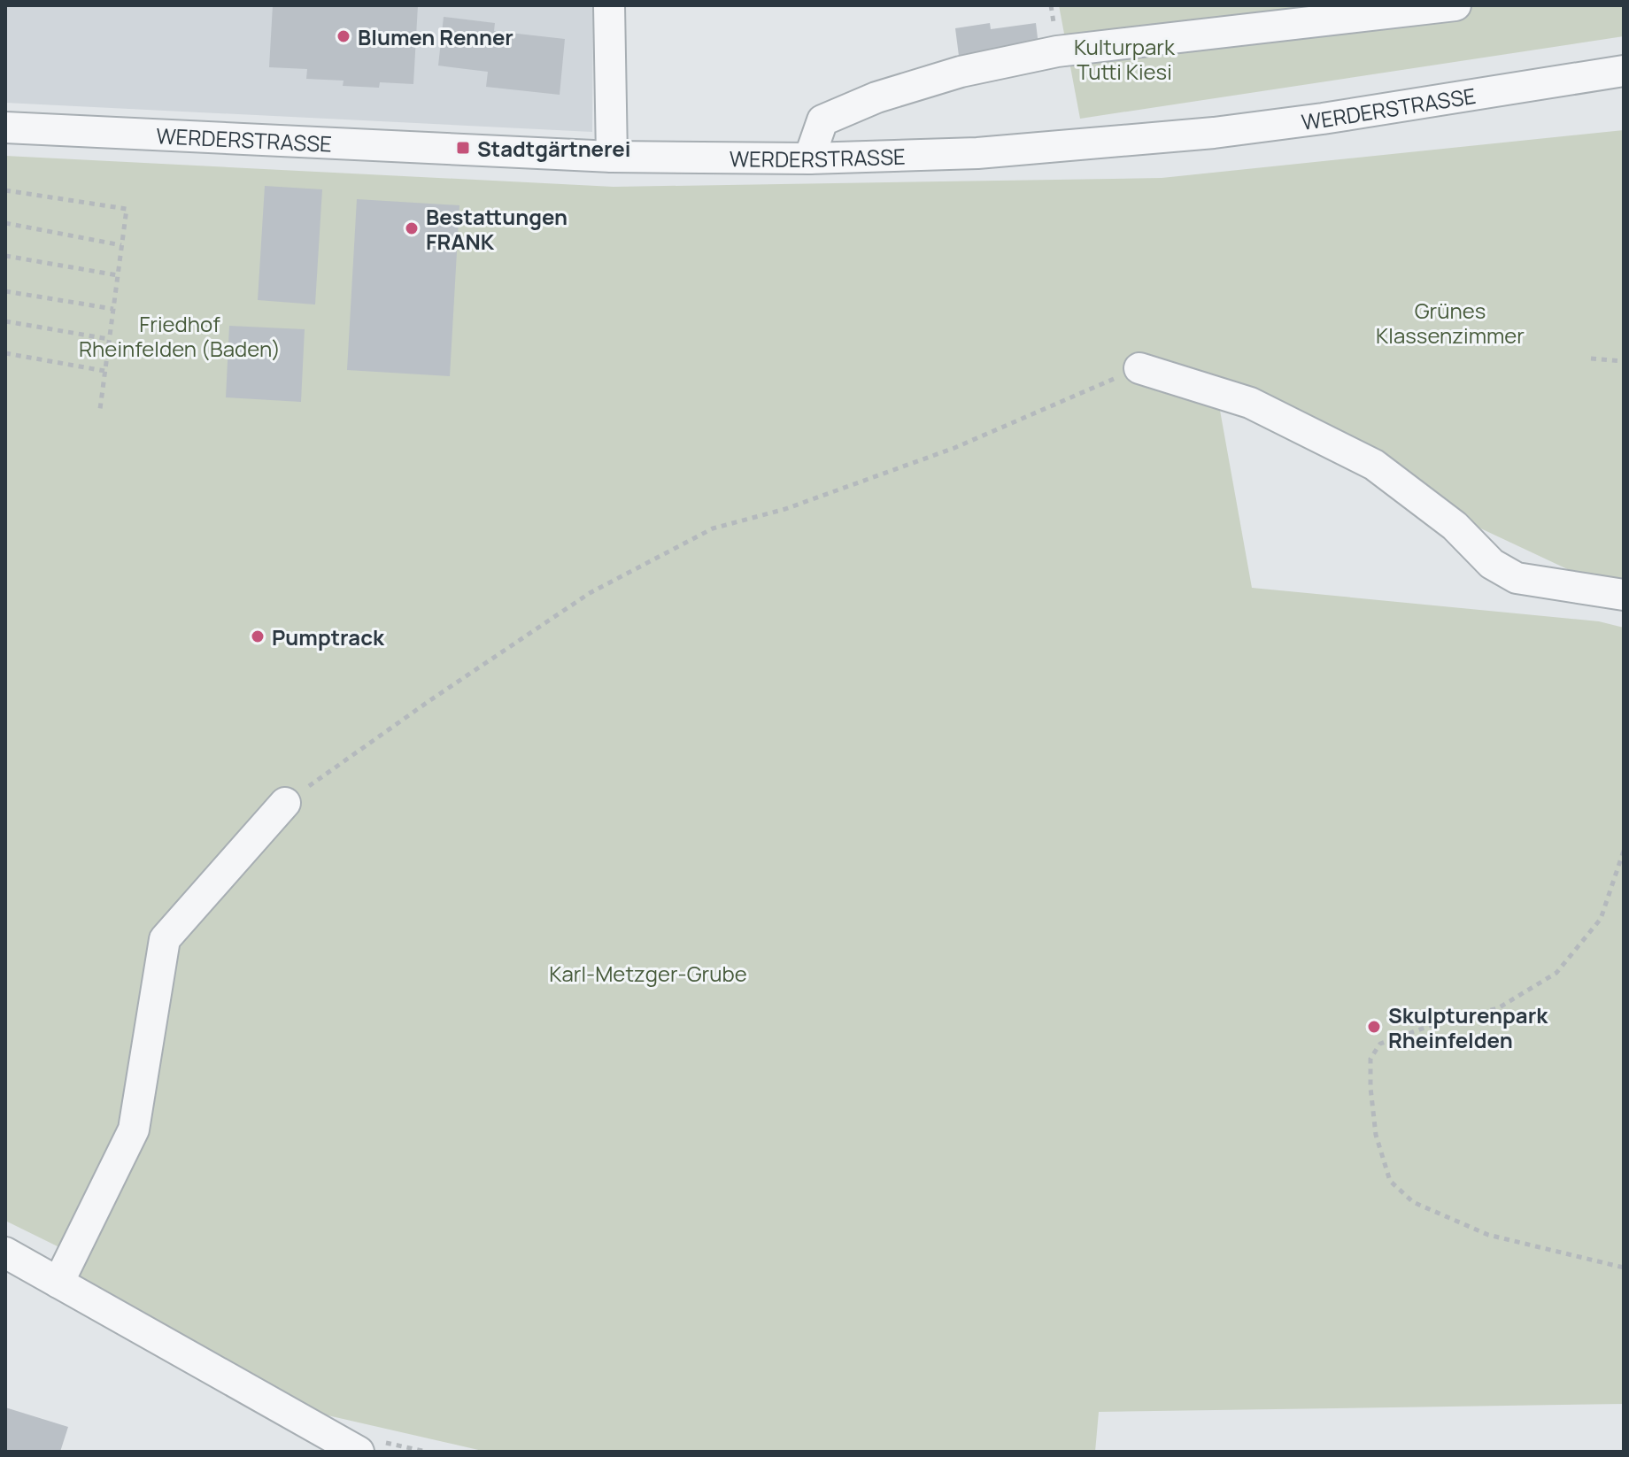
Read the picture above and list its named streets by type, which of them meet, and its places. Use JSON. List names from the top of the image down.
{
  "streets": {
    "street": ["WERDERSTRASSE"]
  },
  "parks": [
    "Kulturpark Tutti Kiesi",
    "Grünes Klassenzimmer",
    "Friedhof Rheinfelden (Baden)",
    "Karl-Metzger-Grube"
  ],
  "places": {
    "other": [
      "Blumen Renner",
      "Bestattungen FRANK",
      "Pumptrack",
      "Skulpturenpark Rheinfelden"
    ],
    "transit": ["Stadtgärtnerei"]
  }
}
